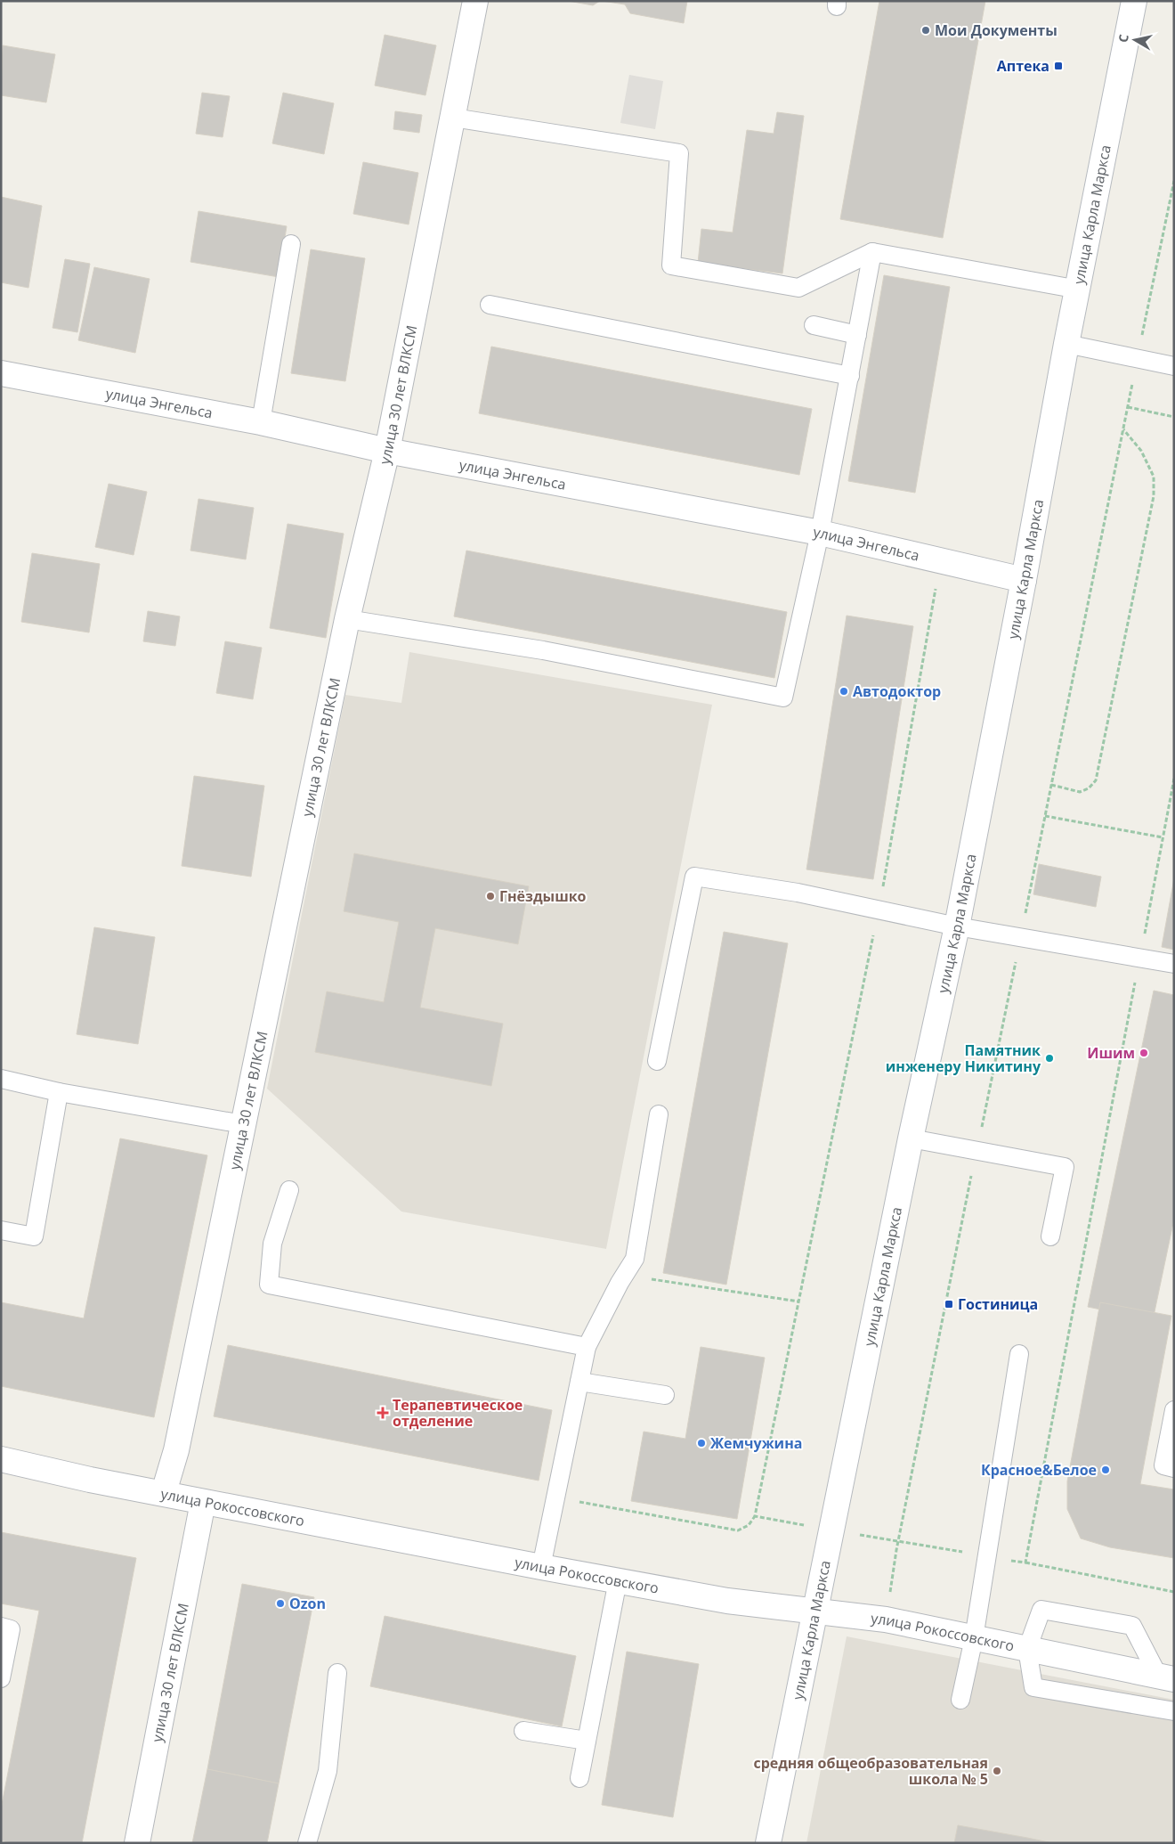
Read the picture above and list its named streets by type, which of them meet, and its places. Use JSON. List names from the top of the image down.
{
  "streets": {
    "street": [
      "улица Карла Маркса",
      "улица 30 лет ВЛКСМ",
      "улица Энгельса",
      "улица Рокоссовского"
    ]
  },
  "crossings": [
    ["улица Карла Маркса", "улица Энгельса"],
    ["улица Карла Маркса", "улица Рокоссовского"],
    ["улица 30 лет ВЛКСМ", "улица Энгельса"],
    ["улица 30 лет ВЛКСМ", "улица Рокоссовского"]
  ],
  "places": {
    "other": [
      "Мои Документы",
      "Автодоктор",
      "Гнёздышко",
      "Ишим",
      "Памятник инженеру Никитину",
      "Жемчужина",
      "Красное&Белое",
      "Ozon",
      "средняя общеобразовательная школа № 5"
    ],
    "transit": ["Аптека", "Гостиница"],
    "health": ["Терапевтическое отделение"]
  },
  "north": "left"
}
